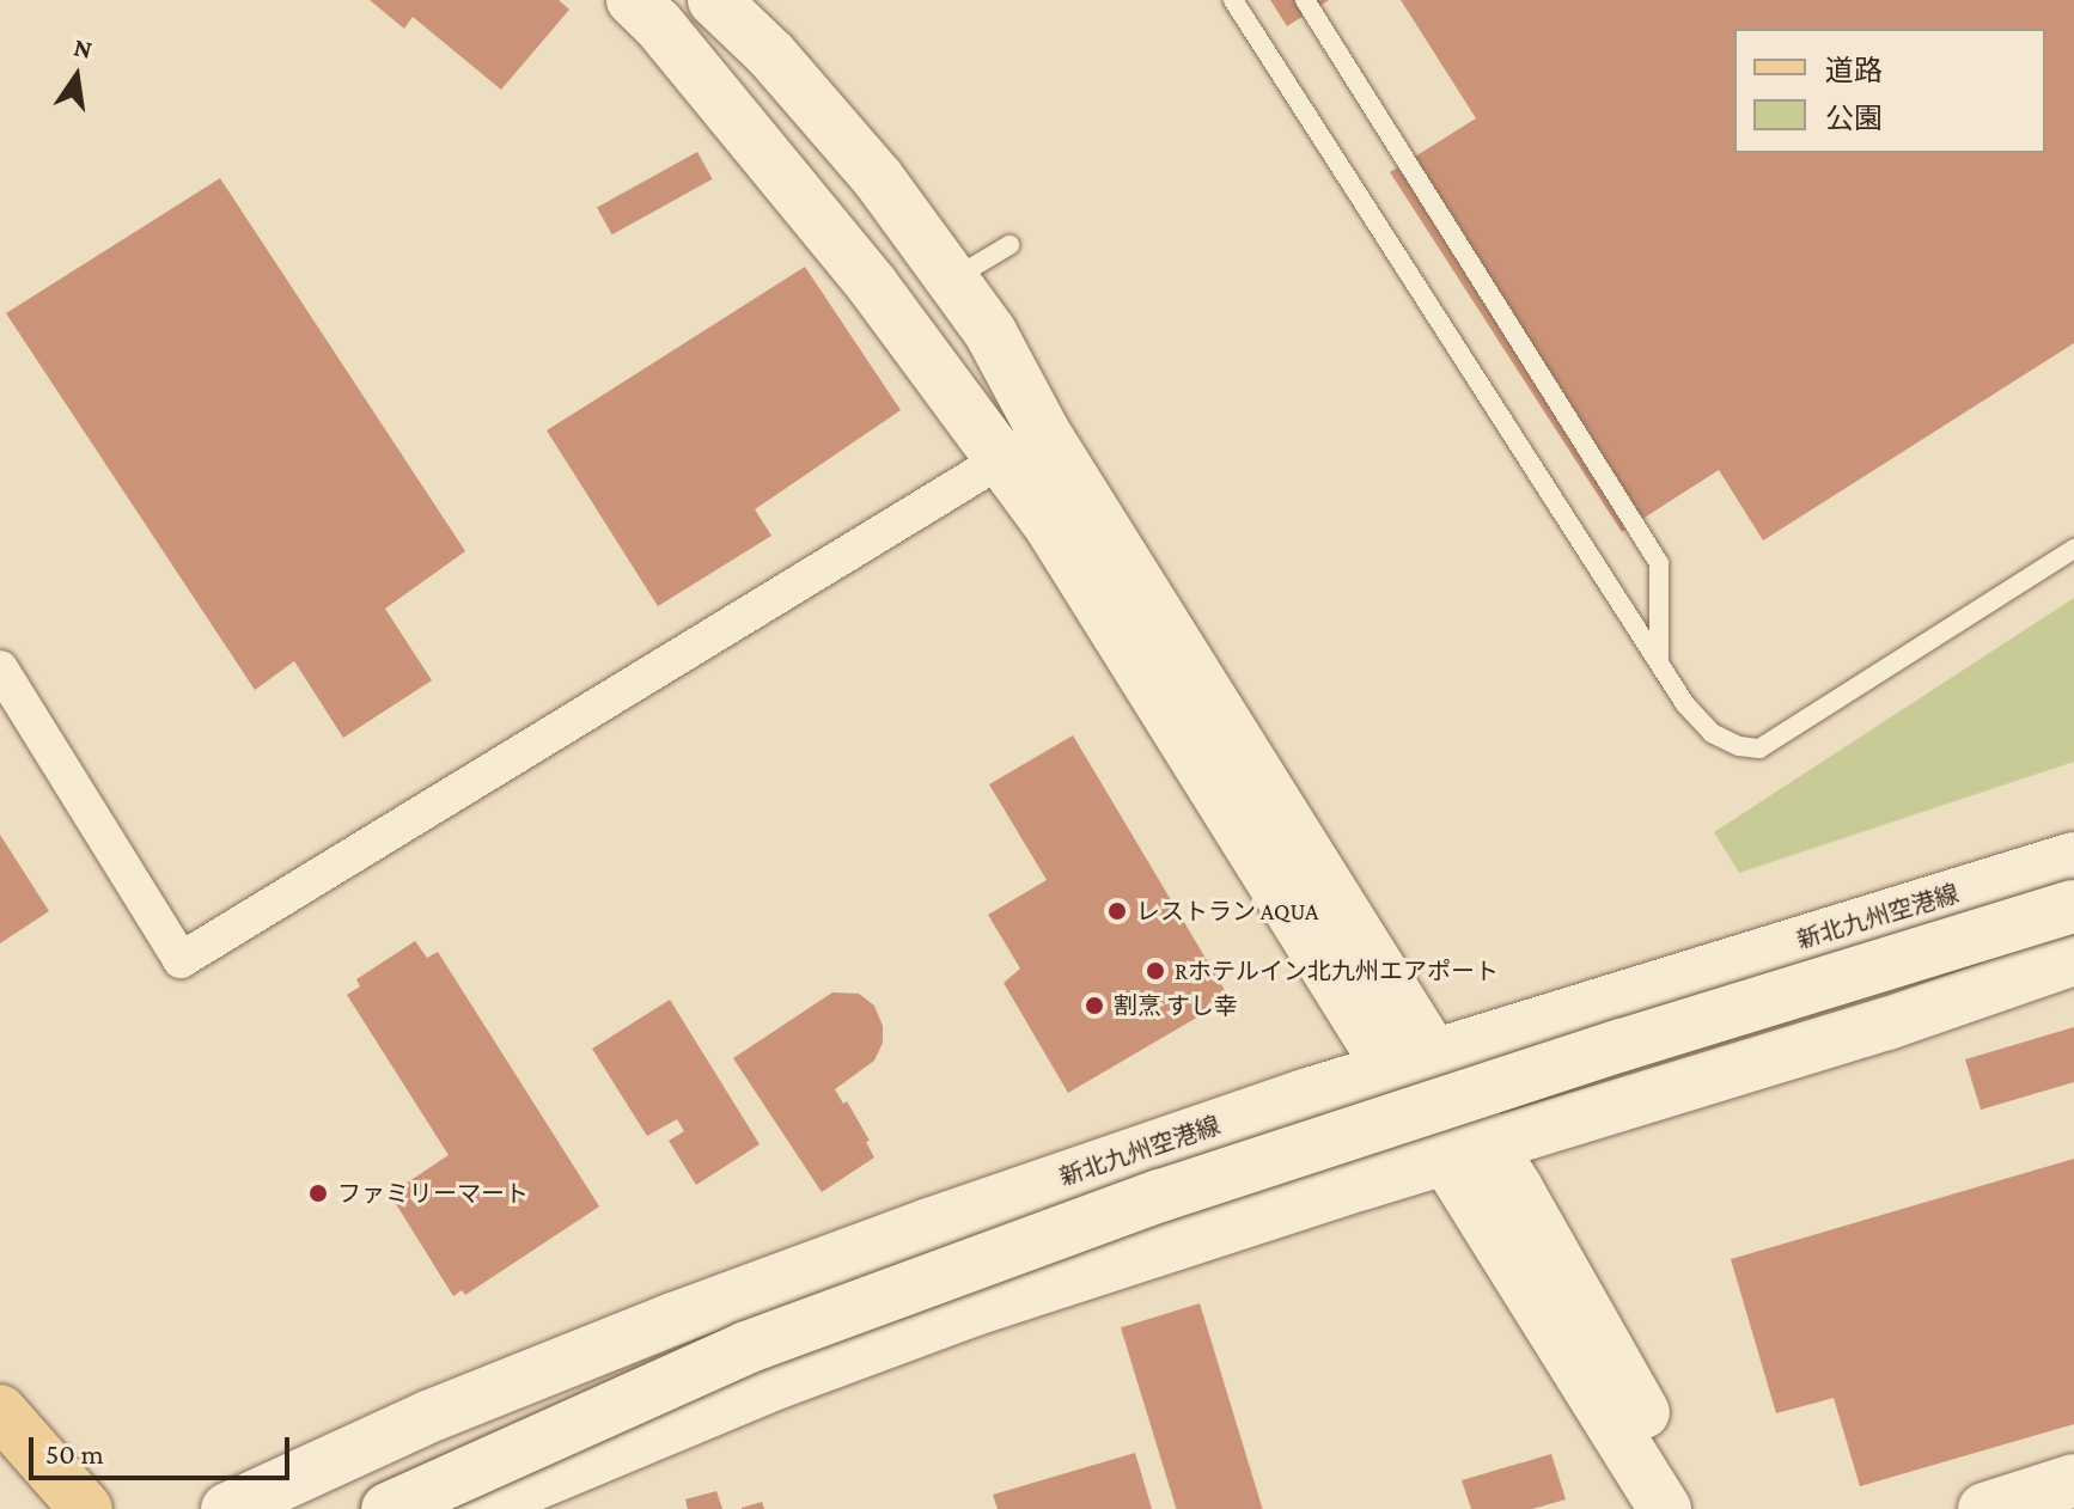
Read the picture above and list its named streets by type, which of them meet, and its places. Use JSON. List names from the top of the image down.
{
  "streets": {
    "main road": ["新北九州空港線"]
  },
  "places": [
    "レストラン AQUA",
    "Rホテルイン北九州エアポート",
    "割烹 すし幸",
    "ファミリーマート"
  ],
  "legend": ["道路", "公園"],
  "scale_bar": "50 m",
  "north": "top"
}
